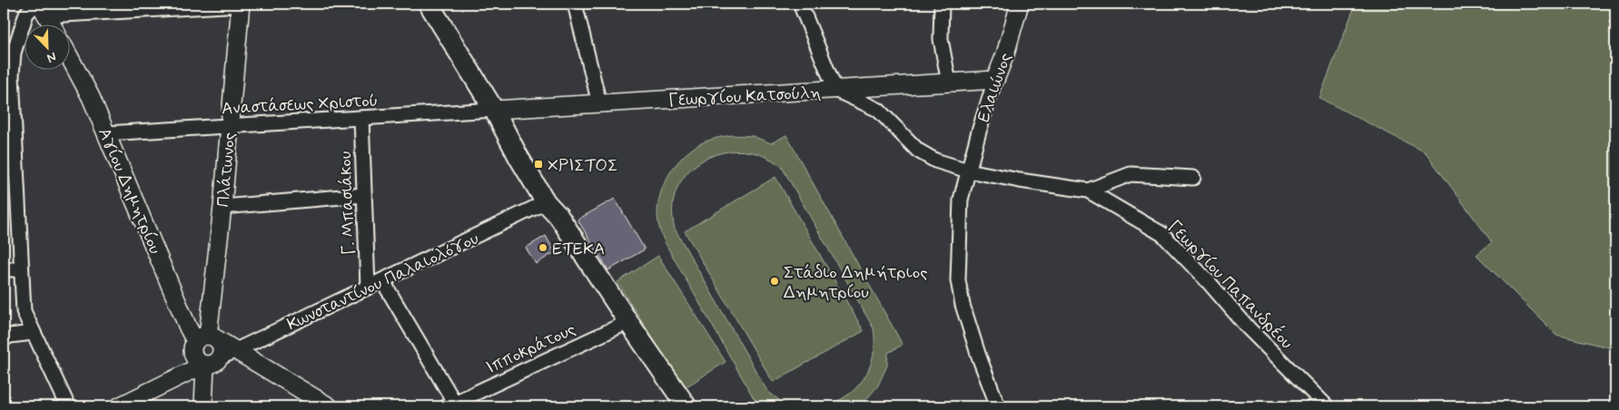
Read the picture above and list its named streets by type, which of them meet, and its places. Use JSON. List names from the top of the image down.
{
  "streets": {
    "street": [
      "Ελαιώνος",
      "Γεωργίου Κατσούλη",
      "Αναστάσεως Χριστού",
      "Πλάτωνος",
      "Αγίου Δημητρίου",
      "Γ. Μπασιάκου",
      "Κωνσταντίνου Παλαιολόγου",
      "Γεωργίου Παπανδρέου",
      "Ιπποκράτους"
    ]
  },
  "crossings": [
    ["Ελαιώνος", "Γεωργίου Κατσούλη"],
    ["Ελαιώνος", "Γεωργίου Παπανδρέου"],
    ["Γεωργίου Κατσούλη", "Αναστάσεως Χριστού"],
    ["Γεωργίου Κατσούλη", "Γεωργίου Παπανδρέου"],
    ["Αναστάσεως Χριστού", "Πλάτωνος"],
    ["Αναστάσεως Χριστού", "Αγίου Δημητρίου"],
    ["Αναστάσεως Χριστού", "Γ. Μπασιάκου"],
    ["Πλάτωνος", "Αγίου Δημητρίου"],
    ["Πλάτωνος", "Κωνσταντίνου Παλαιολόγου"],
    ["Αγίου Δημητρίου", "Κωνσταντίνου Παλαιολόγου"],
    ["Γ. Μπασιάκου", "Κωνσταντίνου Παλαιολόγου"]
  ],
  "places": {
    "transit": ["ΧΡΙΣΤΟΣ"],
    "other": ["ΕΤΕΚΑ", "Στάδιο Δημήτριος Δημητρίου"]
  },
  "north": "bottom right"
}
